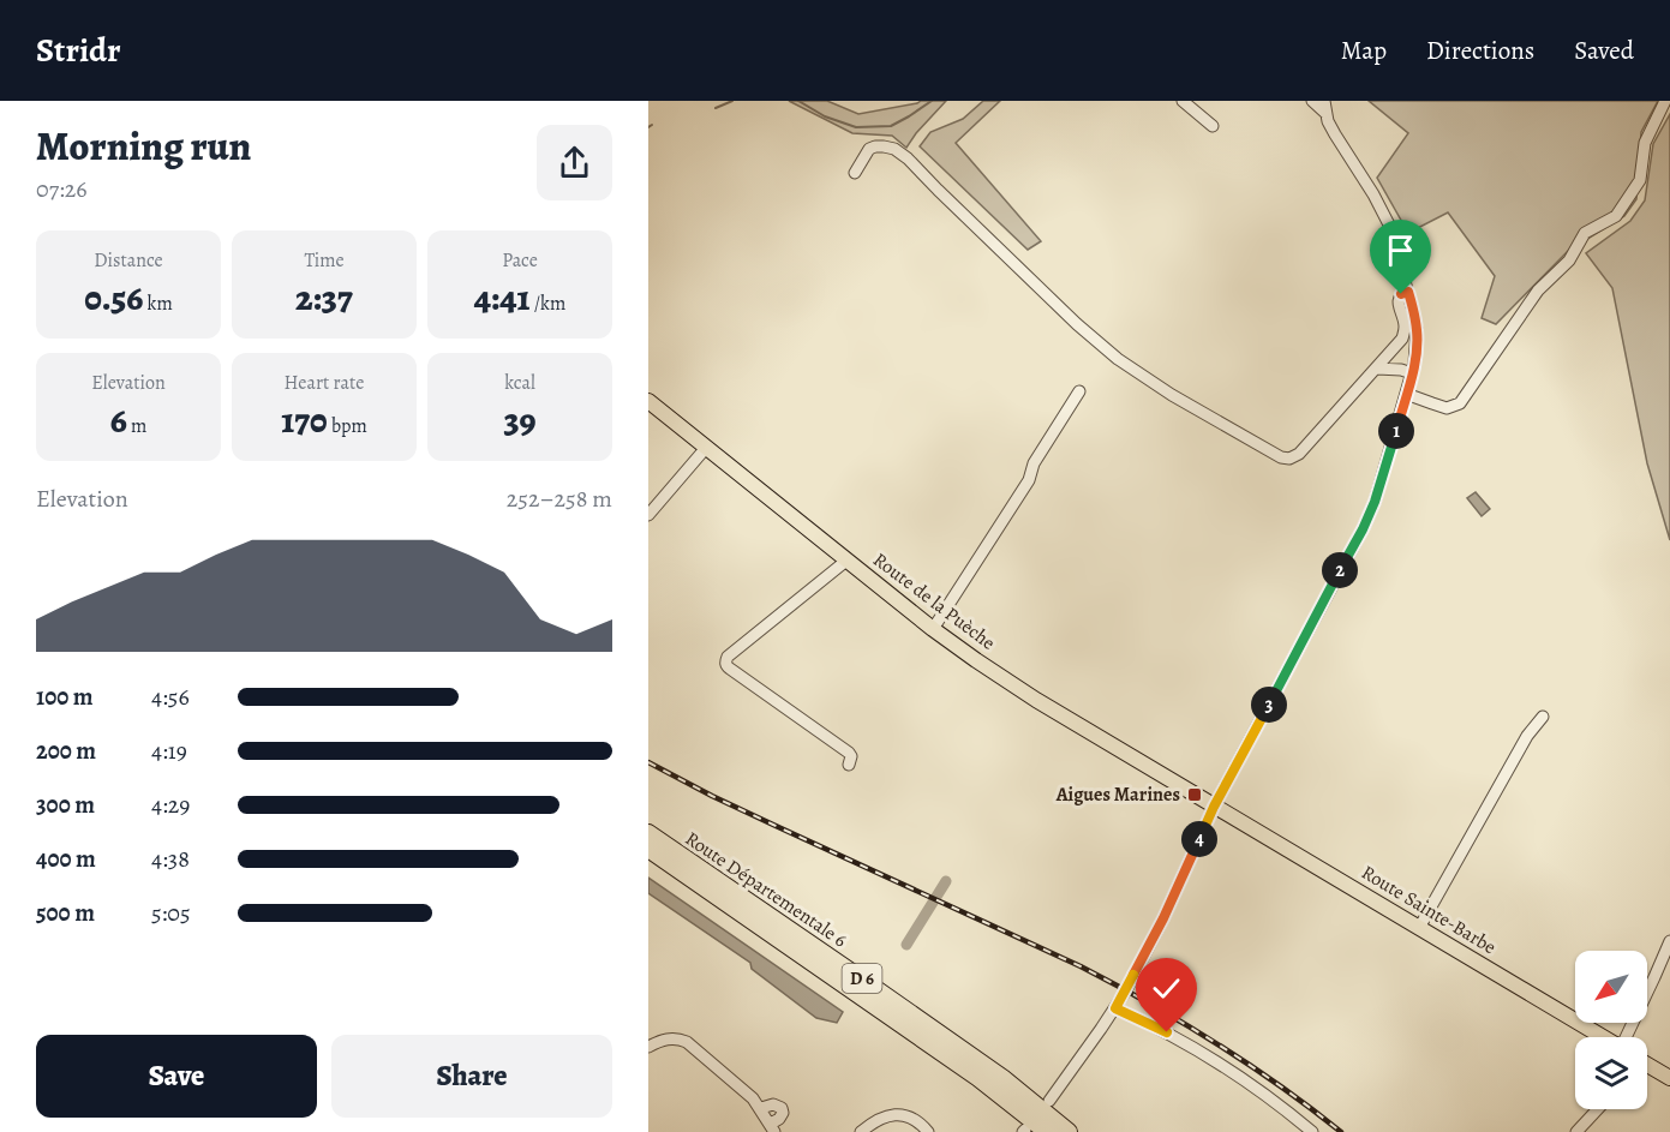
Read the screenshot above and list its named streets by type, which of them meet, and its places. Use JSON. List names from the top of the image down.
{
  "streets": {
    "highway": ["Route Départementale 6", "D 6"],
    "main road": ["Route de la Puèche", "Route Sainte-Barbe"]
  },
  "crossings": [
    ["Route de la Puèche", "Route Sainte-Barbe"]
  ],
  "places": {
    "transit": ["Aigues Marines"]
  },
  "north": "bottom left",
  "page": {
    "header": "Stridr",
    "nav": ["Map", "Directions", "Saved"],
    "heading": ["Morning run", "07:26"],
    "stats": [
      ["Distance", "0.56 km"],
      ["Time", "2:37"],
      ["Pace", "4:41 /km"],
      ["Elevation", "6 m"],
      ["Heart rate", "170 bpm"],
      ["kcal", "39"]
    ],
    "pins": [
      "1",
      "2",
      "3",
      "4"
    ],
    "chart": ["Elevation", "252–258 m"],
    "list": [
      {
        "name": "100 m",
        "note": "4:56"
      },
      {
        "name": "200 m",
        "note": "4:19"
      },
      {
        "name": "300 m",
        "note": "4:29"
      },
      {
        "name": "400 m",
        "note": "4:38"
      },
      {
        "name": "500 m",
        "note": "5:05"
      }
    ],
    "buttons": ["Save", "Share"]
  }
}
